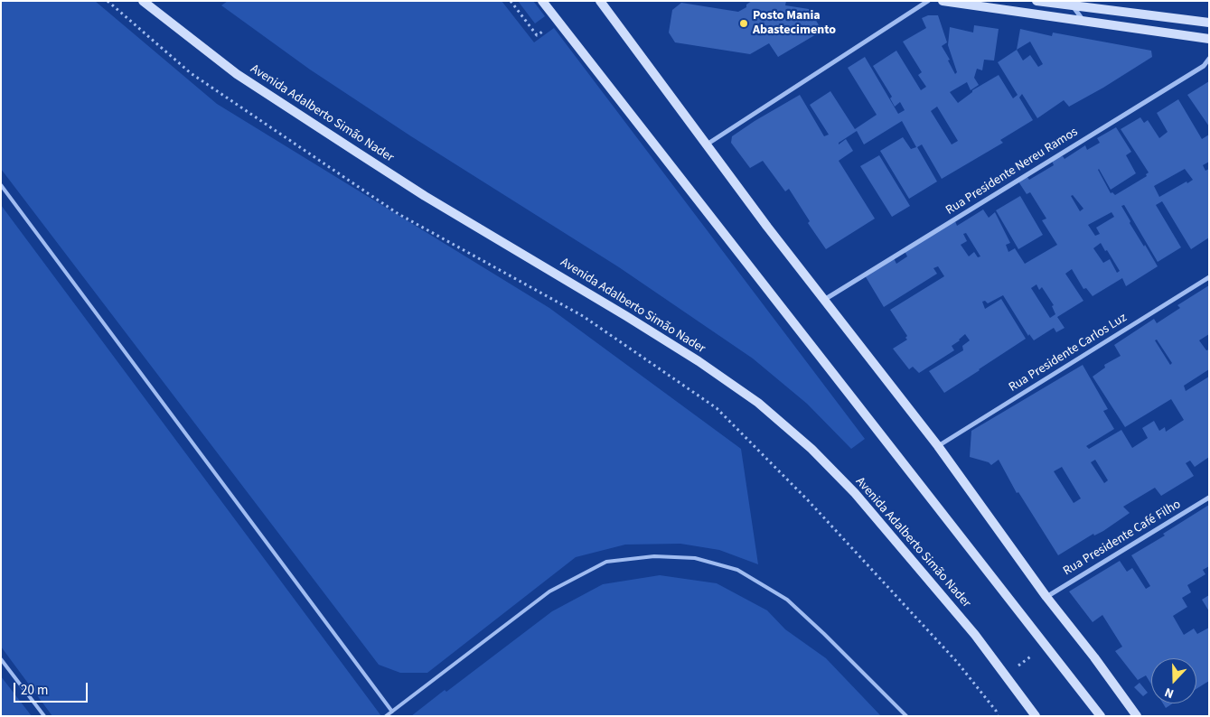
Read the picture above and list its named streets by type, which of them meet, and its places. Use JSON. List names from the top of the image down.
{
  "streets": {
    "main road": ["Avenida Adalberto Simão Nader"],
    "street": ["Rua Presidente Nereu Ramos", "Rua Presidente Carlos Luz", "Rua Presidente Café Filho"]
  },
  "places": ["Posto Mania Abastecimento"],
  "scale_bar": "20 m",
  "north": "bottom"
}
